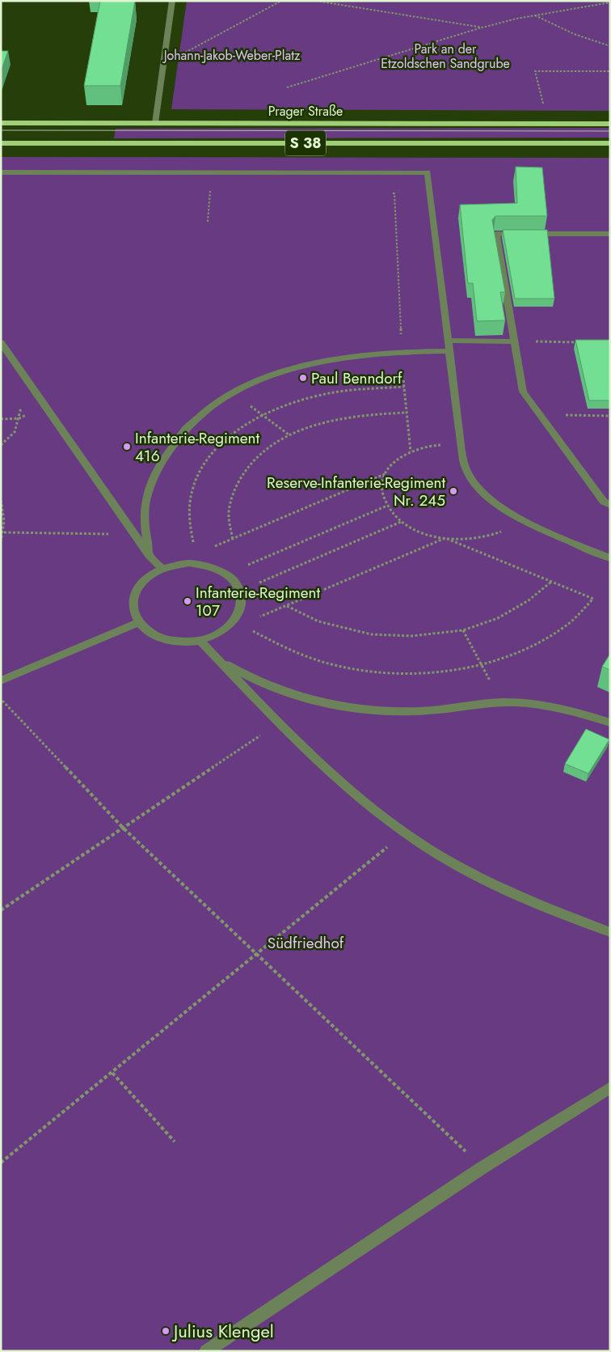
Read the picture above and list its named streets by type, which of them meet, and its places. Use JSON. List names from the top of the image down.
{
  "streets": {
    "main road": ["Prager Straße", "S 38"]
  },
  "parks": ["Park an der Etzoldschen Sandgrube", "Johann-Jakob-Weber-Platz", "Südfriedhof"],
  "places": [
    "Paul Benndorf",
    "Infanterie-Regiment 416",
    "Reserve-Infanterie-Regiment Nr. 245",
    "Infanterie-Regiment 107",
    "Julius Klengel"
  ]
}
